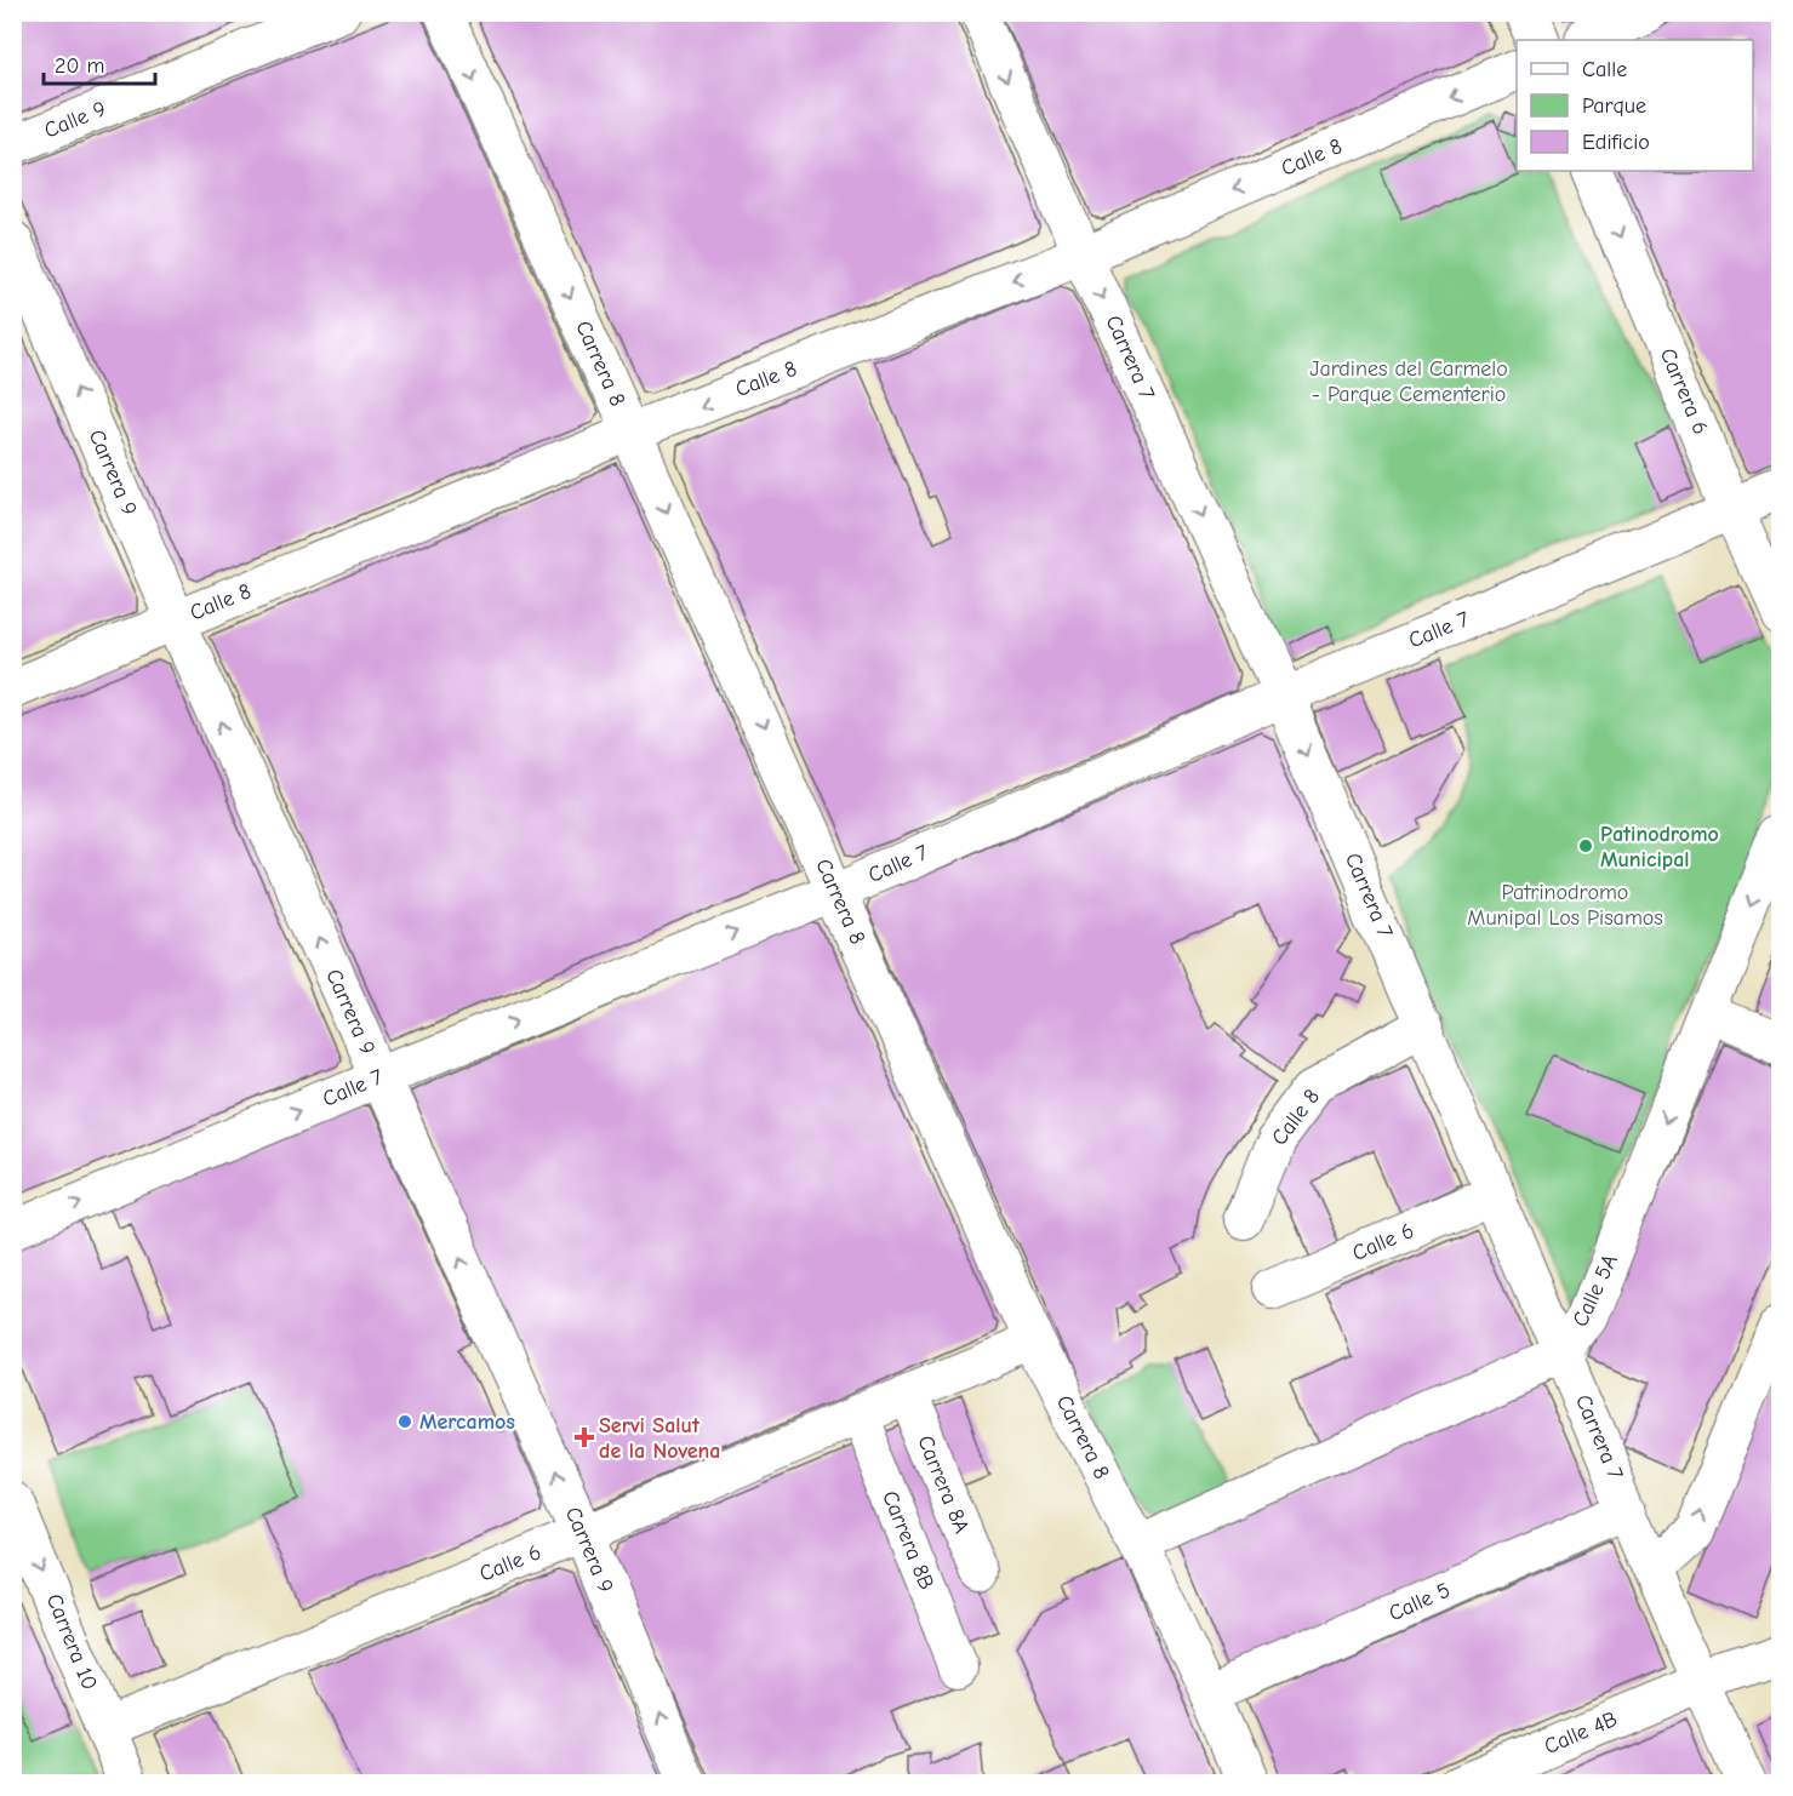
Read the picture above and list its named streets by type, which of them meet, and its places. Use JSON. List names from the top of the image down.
{
  "streets": {
    "main road": [
      "Carrera 6",
      "Carrera 9",
      "Calle 7",
      "Carrera 10"
    ],
    "street": [
      "Calle 9",
      "Calle 8",
      "Carrera 7",
      "Carrera 8",
      "Calle 6",
      "Calle 5A",
      "Carrera 8A",
      "Carrera 8B",
      "Calle 5",
      "Calle 4B"
    ]
  },
  "crossings": [
    ["Calle 8", "Carrera 7"],
    ["Calle 8", "Carrera 8"],
    ["Calle 8", "Carrera 9"],
    ["Carrera 7", "Calle 7"],
    ["Carrera 7", "Calle 6"],
    ["Carrera 7", "Calle 5A"],
    ["Carrera 7", "Calle 5"],
    ["Carrera 7", "Calle 4B"],
    ["Carrera 8", "Calle 7"],
    ["Carrera 8", "Calle 6"],
    ["Carrera 8", "Calle 5A"],
    ["Carrera 8", "Calle 5"],
    ["Carrera 6", "Calle 7"],
    ["Carrera 9", "Calle 7"],
    ["Carrera 9", "Calle 6"],
    ["Calle 6", "Carrera 8A"],
    ["Calle 6", "Carrera 8B"],
    ["Calle 6", "Carrera 10"]
  ],
  "one_way": [
    "Calle 8",
    "Carrera 7",
    "Carrera 8",
    "Carrera 6",
    "Carrera 9",
    "Calle 7",
    "Calle 5A",
    "Carrera 10"
  ],
  "parks": ["Jardines del Carmelo - Parque Cementerio", "Patrinodromo Munipal Los Pisamos"],
  "places": {
    "other": ["Patinodromo Municipal", "Mercamos"],
    "health": ["Servi Salut de la Novena"]
  },
  "legend": ["Calle", "Parque", "Edificio"],
  "scale_bar": "20 m"
}
